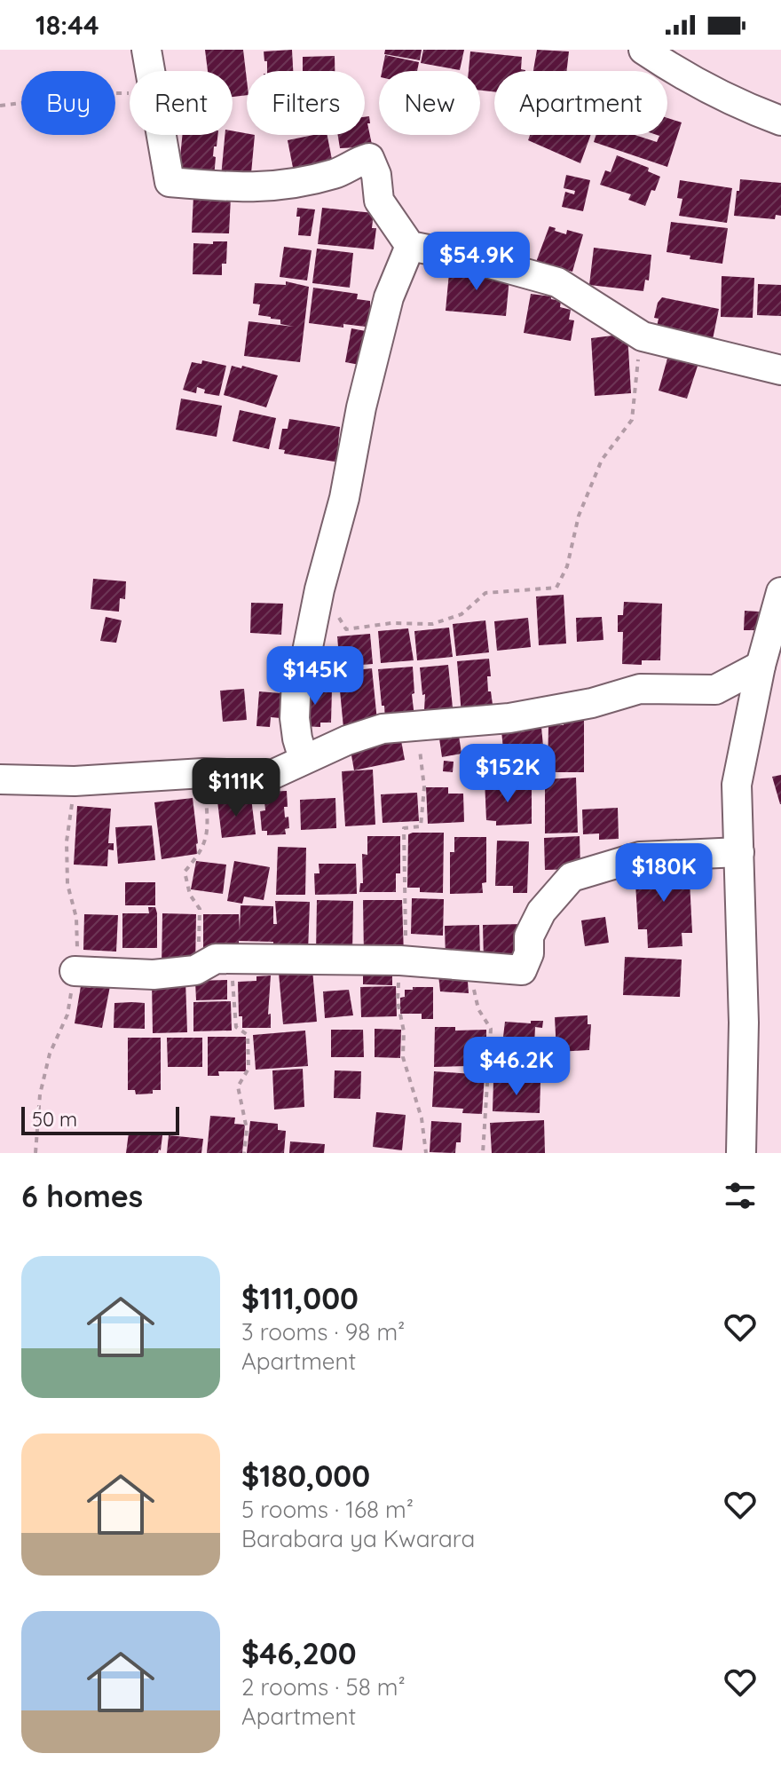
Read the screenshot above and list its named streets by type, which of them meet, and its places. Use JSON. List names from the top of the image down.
{
  "scale_bar": "50 m",
  "page": {
    "status": "18:44",
    "chip": [
      "Buy",
      "Rent",
      "Filters",
      "New",
      "Apartment"
    ],
    "price": [
      "$54.9K",
      "$145K",
      "$152K",
      "$111K",
      "$180K",
      "$46.2K"
    ],
    "scale": "50 m",
    "heading": "6 homes",
    "list": [
      {
        "name": "$111,000",
        "note": "3 rooms · 98 m² · Apartment"
      },
      {
        "name": "$180,000",
        "note": "5 rooms · 168 m² · Barabara ya Kwarara"
      },
      {
        "name": "$46,200",
        "note": "2 rooms · 58 m² · Apartment"
      }
    ]
  }
}
